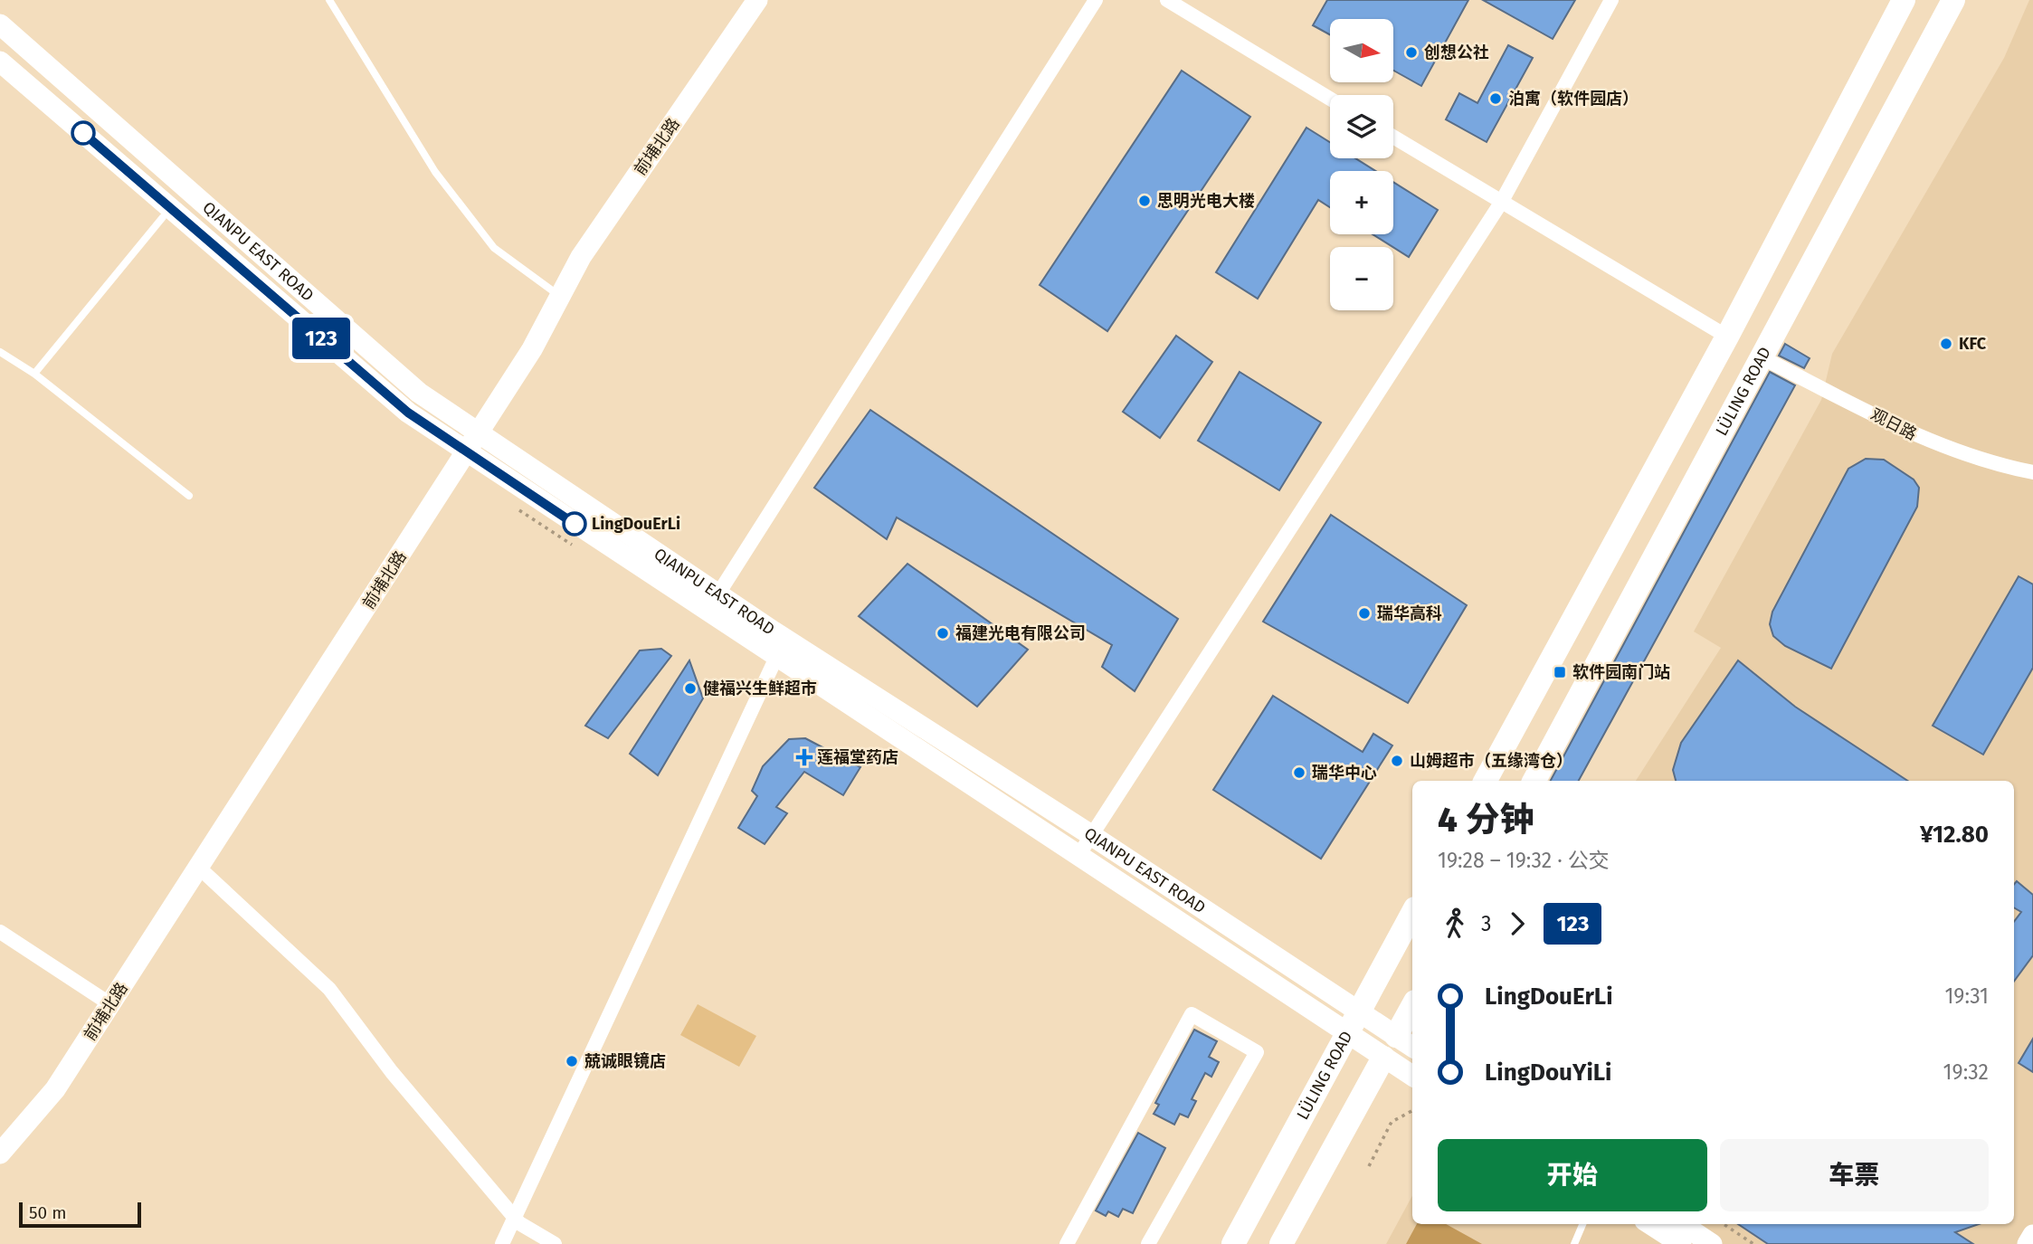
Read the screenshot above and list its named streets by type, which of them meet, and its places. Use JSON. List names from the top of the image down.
{
  "streets": {
    "main road": ["前埔北路", "QIANPU EAST ROAD", "LÜLING ROAD"],
    "street": ["观日路"]
  },
  "crossings": [
    ["前埔北路", "QIANPU EAST ROAD"],
    ["QIANPU EAST ROAD", "LÜLING ROAD"],
    ["LÜLING ROAD", "观日路"]
  ],
  "places": {
    "other": [
      "创想公社",
      "泊寓（软件园店）",
      "思明光电大楼",
      "KFC",
      "LingDouErLi",
      "瑞华高科",
      "福建光电有限公司",
      "健福兴生鲜超市",
      "山姆超市（五缘湾仓）",
      "瑞华中心",
      "兢诚眼镜店"
    ],
    "transit": ["软件园南门站"],
    "health": ["莲福堂药店"]
  },
  "lines": ["bus line 123"],
  "scale_bar": "50 m",
  "north": "right",
  "page": {
    "on_map": "123",
    "map_buttons": ["+", "−"],
    "heading": ["4 分钟", "19:28 – 19:32 · 公交", "¥12.80"],
    "legs": ["3", "123"],
    "list": [
      {
        "name": "LingDouErLi",
        "value": "19:31"
      },
      {
        "name": "LingDouYiLi",
        "value": "19:32"
      }
    ],
    "buttons": ["开始", "车票"],
    "scale": "50 m"
  }
}
